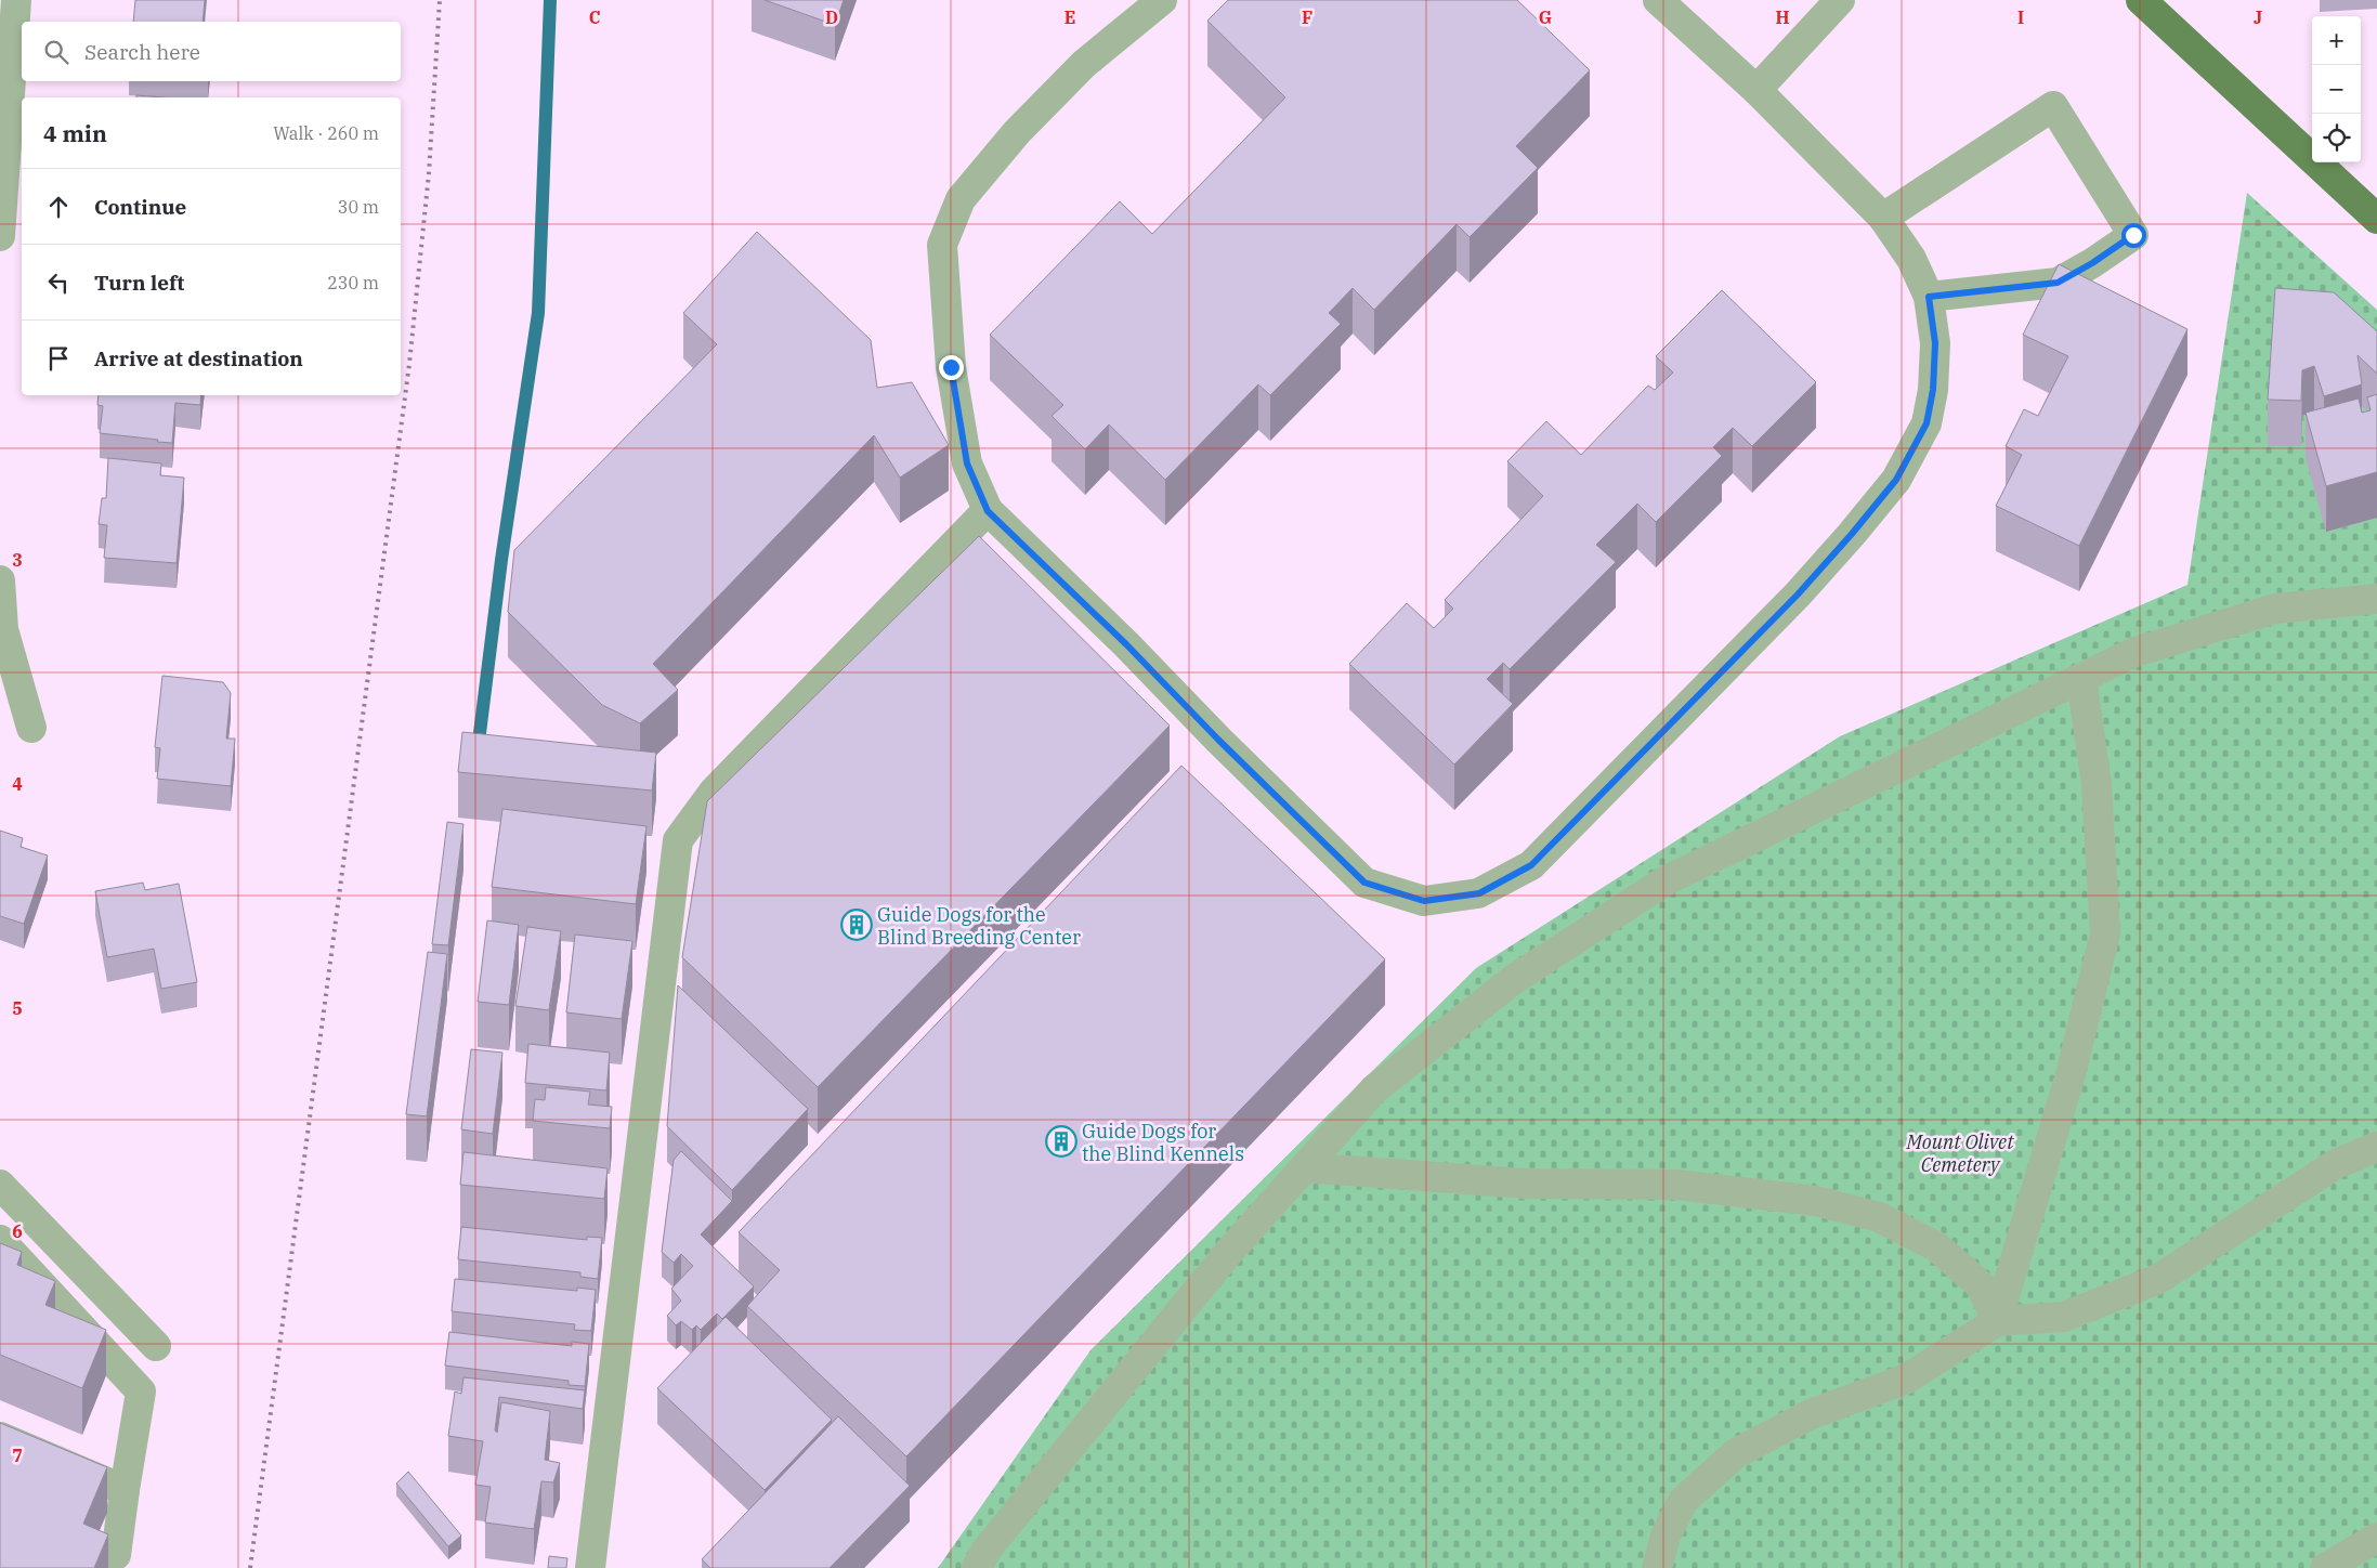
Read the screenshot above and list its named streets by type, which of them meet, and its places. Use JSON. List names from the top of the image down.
{
  "parks": ["Mount Olivet Cemetery"],
  "places": {
    "building": ["Guide Dogs for the Blind Breeding Center", "Guide Dogs for the Blind Kennels"]
  },
  "page": {
    "map_buttons": ["+", "−"],
    "search": "Search here",
    "heading": ["4 min", "Walk · 260 m"],
    "list": [
      ["Continue", "30 m"],
      ["Turn left", "230 m"],
      "Arrive at destination"
    ]
  },
  "grid": {
    "columns": [
      "C",
      "D",
      "E",
      "F",
      "G",
      "H",
      "I",
      "J"
    ],
    "rows": [
      "3",
      "4",
      "5",
      "6",
      "7"
    ]
  }
}
